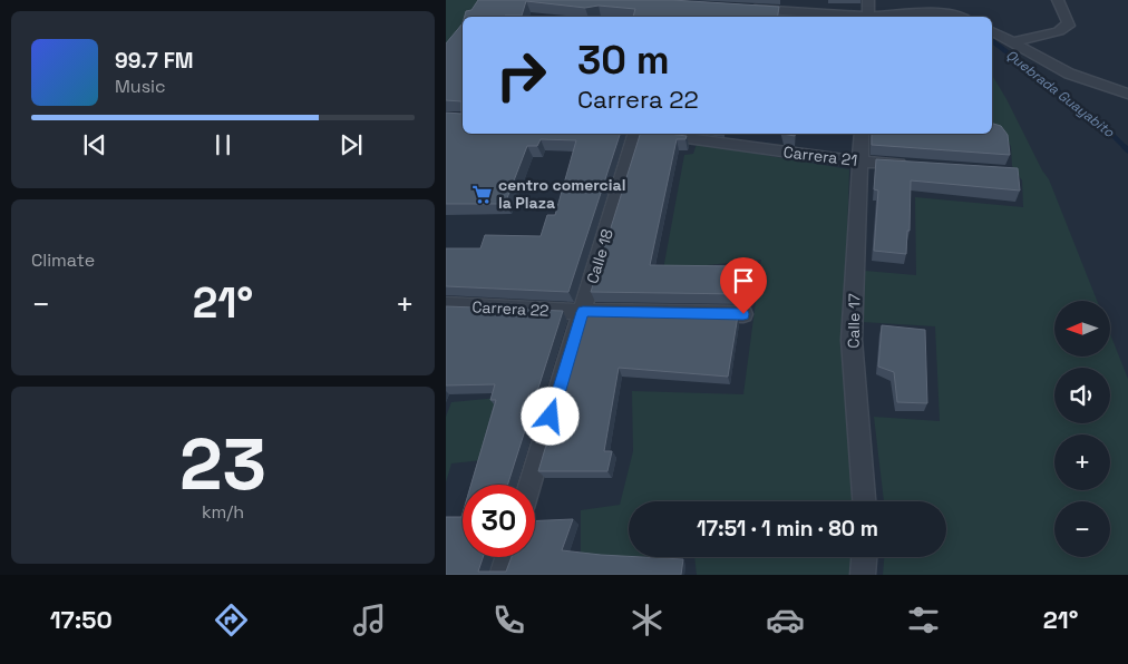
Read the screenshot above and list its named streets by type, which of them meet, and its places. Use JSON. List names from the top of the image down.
{
  "streets": {
    "street": [
      "Carrera 21",
      "Calle 18",
      "Carrera 22",
      "Calle 17"
    ]
  },
  "crossings": [
    ["Carrera 21", "Calle 17"],
    ["Calle 18", "Carrera 22"]
  ],
  "water": ["Quebrada Guayabito"],
  "places": {
    "supermarket": ["centro comercial la Plaza"]
  },
  "north": "left",
  "page": {
    "turn": ["30 m", "Carrera 22"],
    "song": ["99.7 FM", "Music"],
    "tile": [
      "Climate",
      ["23", "km/h"]
    ],
    "heat": ["−", "21°", "+"],
    "map_buttons": ["+", "−"],
    "limit": "30",
    "trip": "17:51 · 1 min · 80 m",
    "tabs": ["17:50", "21°"]
  }
}
